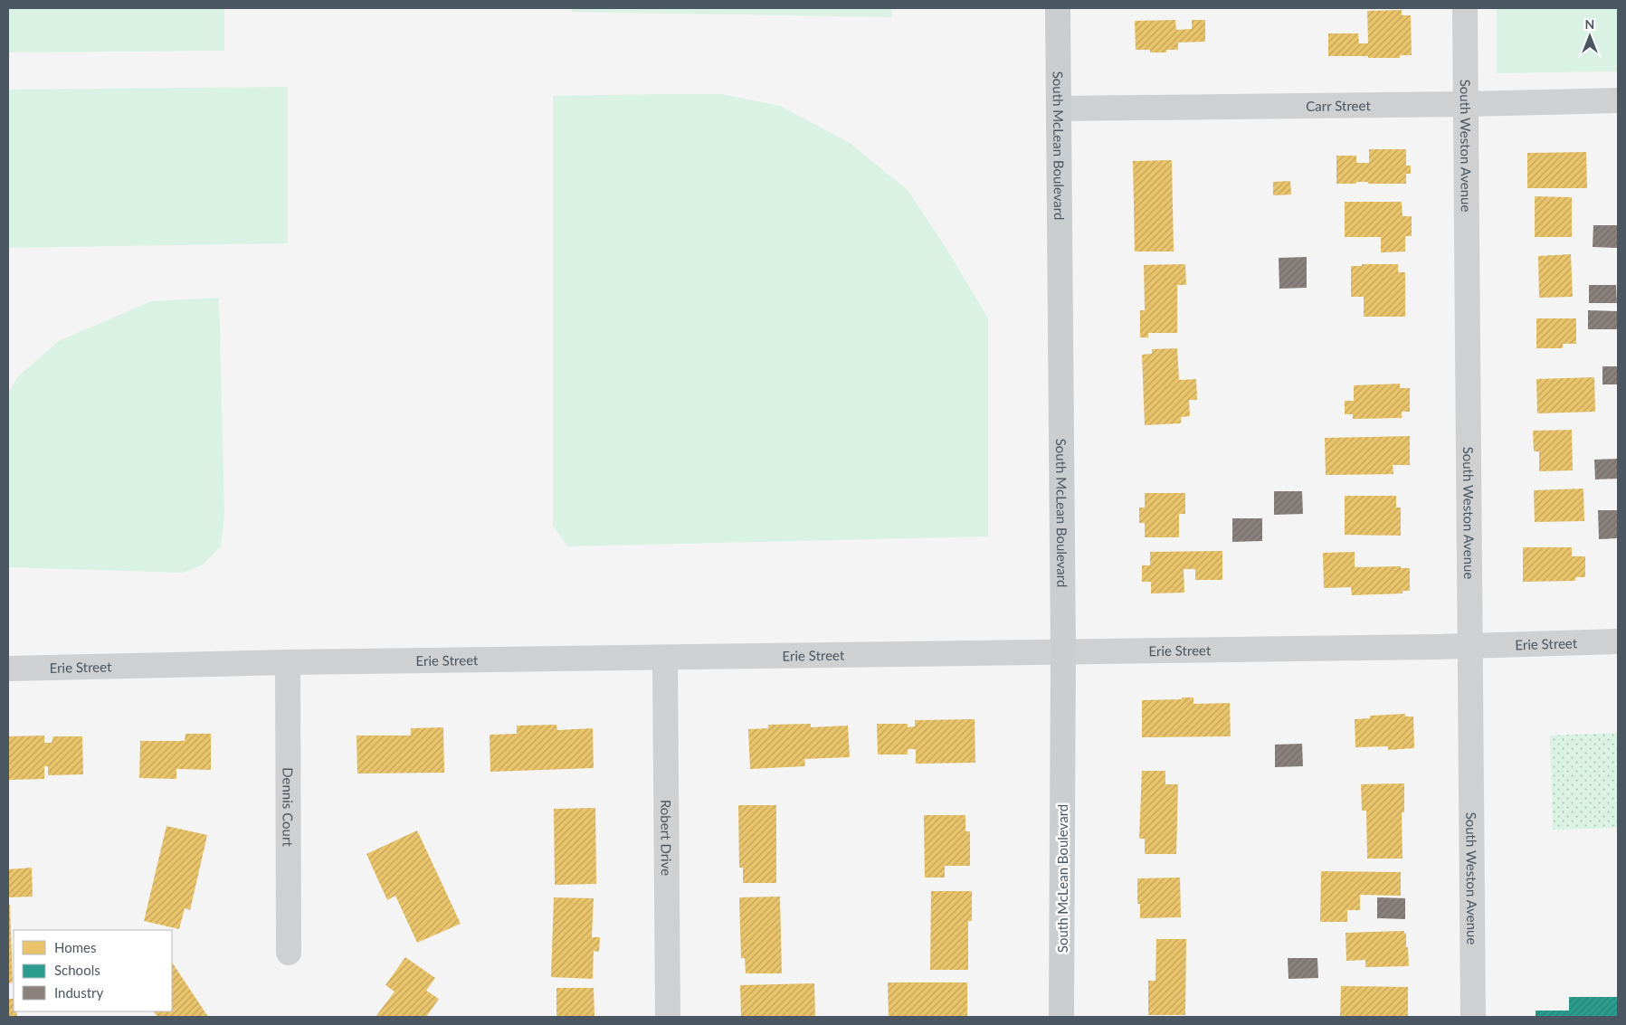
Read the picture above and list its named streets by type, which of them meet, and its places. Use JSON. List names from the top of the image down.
{
  "streets": {
    "main road": ["South McLean Boulevard"],
    "street": [
      "Carr Street",
      "South Weston Avenue",
      "Erie Street",
      "Dennis Court",
      "Robert Drive"
    ]
  },
  "crossings": [
    ["Carr Street", "South McLean Boulevard"],
    ["Carr Street", "South Weston Avenue"],
    ["South McLean Boulevard", "Erie Street"],
    ["South Weston Avenue", "Erie Street"],
    ["Erie Street", "Dennis Court"],
    ["Erie Street", "Robert Drive"]
  ],
  "legend": ["Homes", "Schools", "Industry"],
  "north": "top"
}
